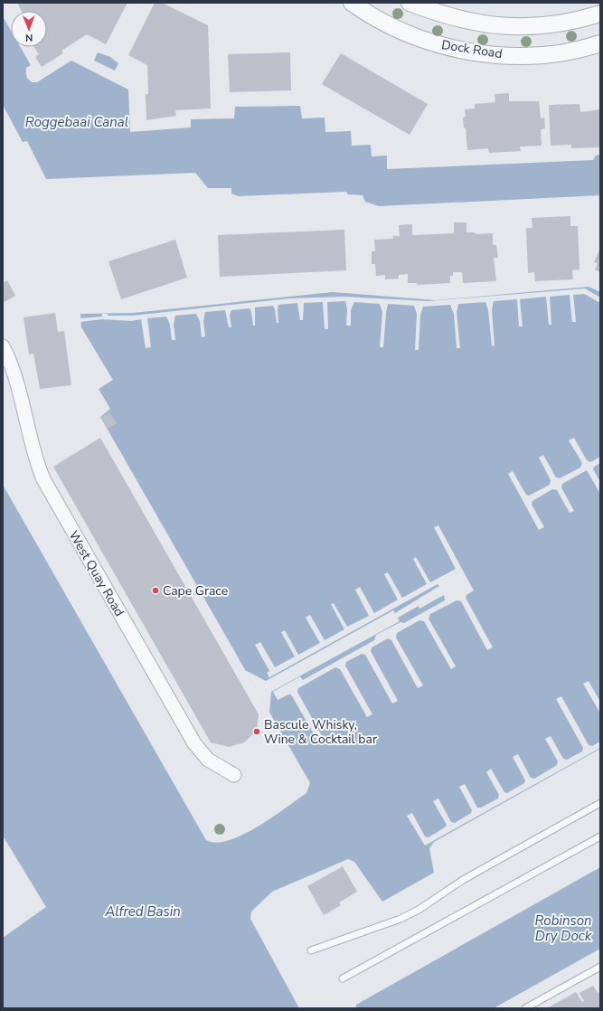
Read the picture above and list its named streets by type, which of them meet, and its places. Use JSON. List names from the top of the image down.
{
  "streets": {
    "street": ["Dock Road", "West Quay Road"]
  },
  "water": ["Roggebaai Canal", "Alfred Basin", "Robinson Dry Dock"],
  "places": ["Cape Grace", "Bascule Whisky, Wine & Cocktail bar"],
  "north": "bottom"
}
